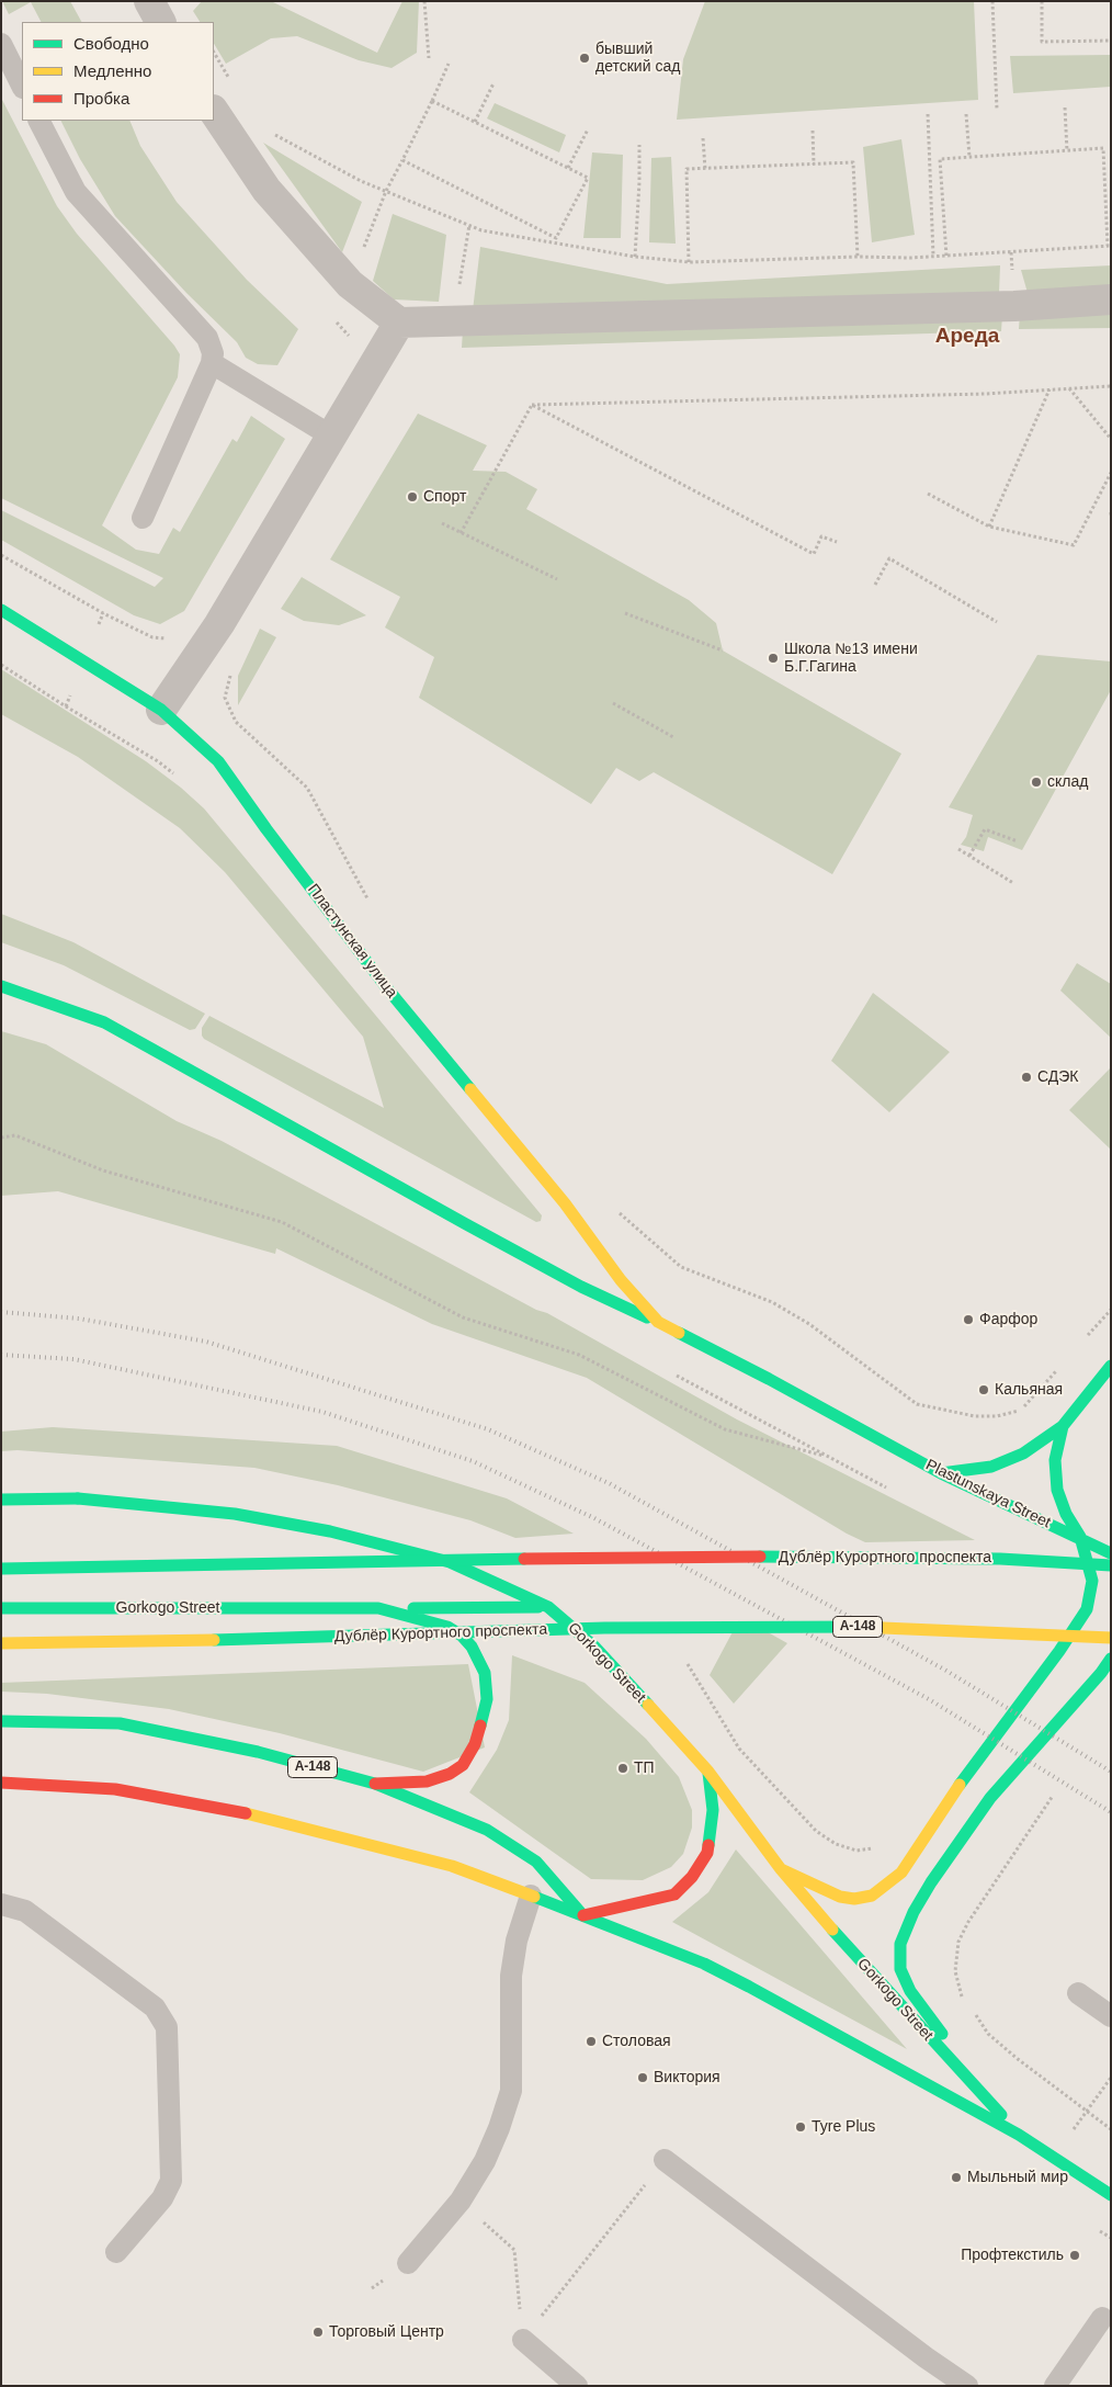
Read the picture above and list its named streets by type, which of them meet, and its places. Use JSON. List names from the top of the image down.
{
  "streets": {
    "main road": [
      "Пластунская улица",
      "Plastunskaya Street",
      "Дублёр Курортного проспекта",
      "Gorkogo Street",
      "А-148"
    ]
  },
  "crossings": [
    ["Пластунская улица", "Plastunskaya Street"],
    ["Gorkogo Street", "А-148"]
  ],
  "districts": ["Ареда"],
  "places": [
    "бывший детский сад",
    "Спорт",
    "Школа №13 имени Б.Г.Гагина",
    "склад",
    "СДЭК",
    "Фарфор",
    "Кальяная",
    "ТП",
    "Столовая",
    "Виктория",
    "Tyre Plus",
    "Мыльный мир",
    "Профтекстиль",
    "Торговый Центр"
  ],
  "legend": ["Свободно", "Медленно", "Пробка"]
}
